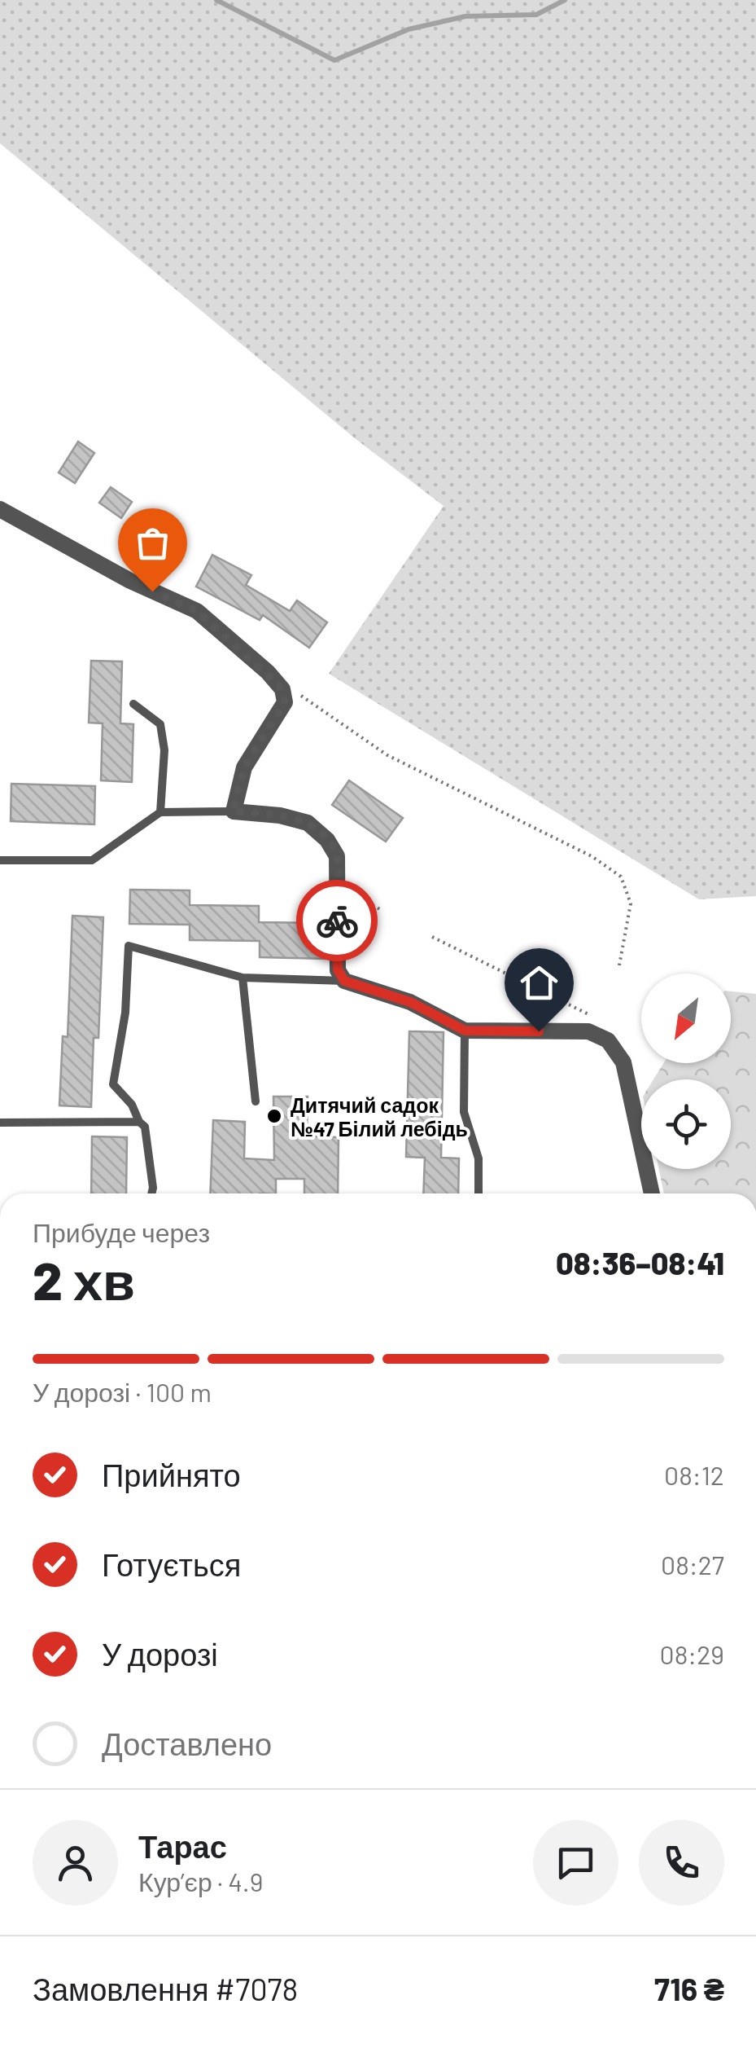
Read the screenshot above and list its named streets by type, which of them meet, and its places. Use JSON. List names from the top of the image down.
{
  "places": ["Дитячий садок №47 Білий лебідь"],
  "north": "bottom left",
  "page": {
    "heading": ["2 хв", "Прибуде через", "08:36–08:41"],
    "panel": [
      "Тарас",
      "Кур’єр · 4.9",
      "Замовлення #7078",
      "716 ₴"
    ],
    "bar": "У дорозі · 100 m",
    "list": [
      ["Прийнято", "08:12"],
      ["Готується", "08:27"],
      ["У дорозі", "08:29"],
      "Доставлено"
    ]
  }
}
